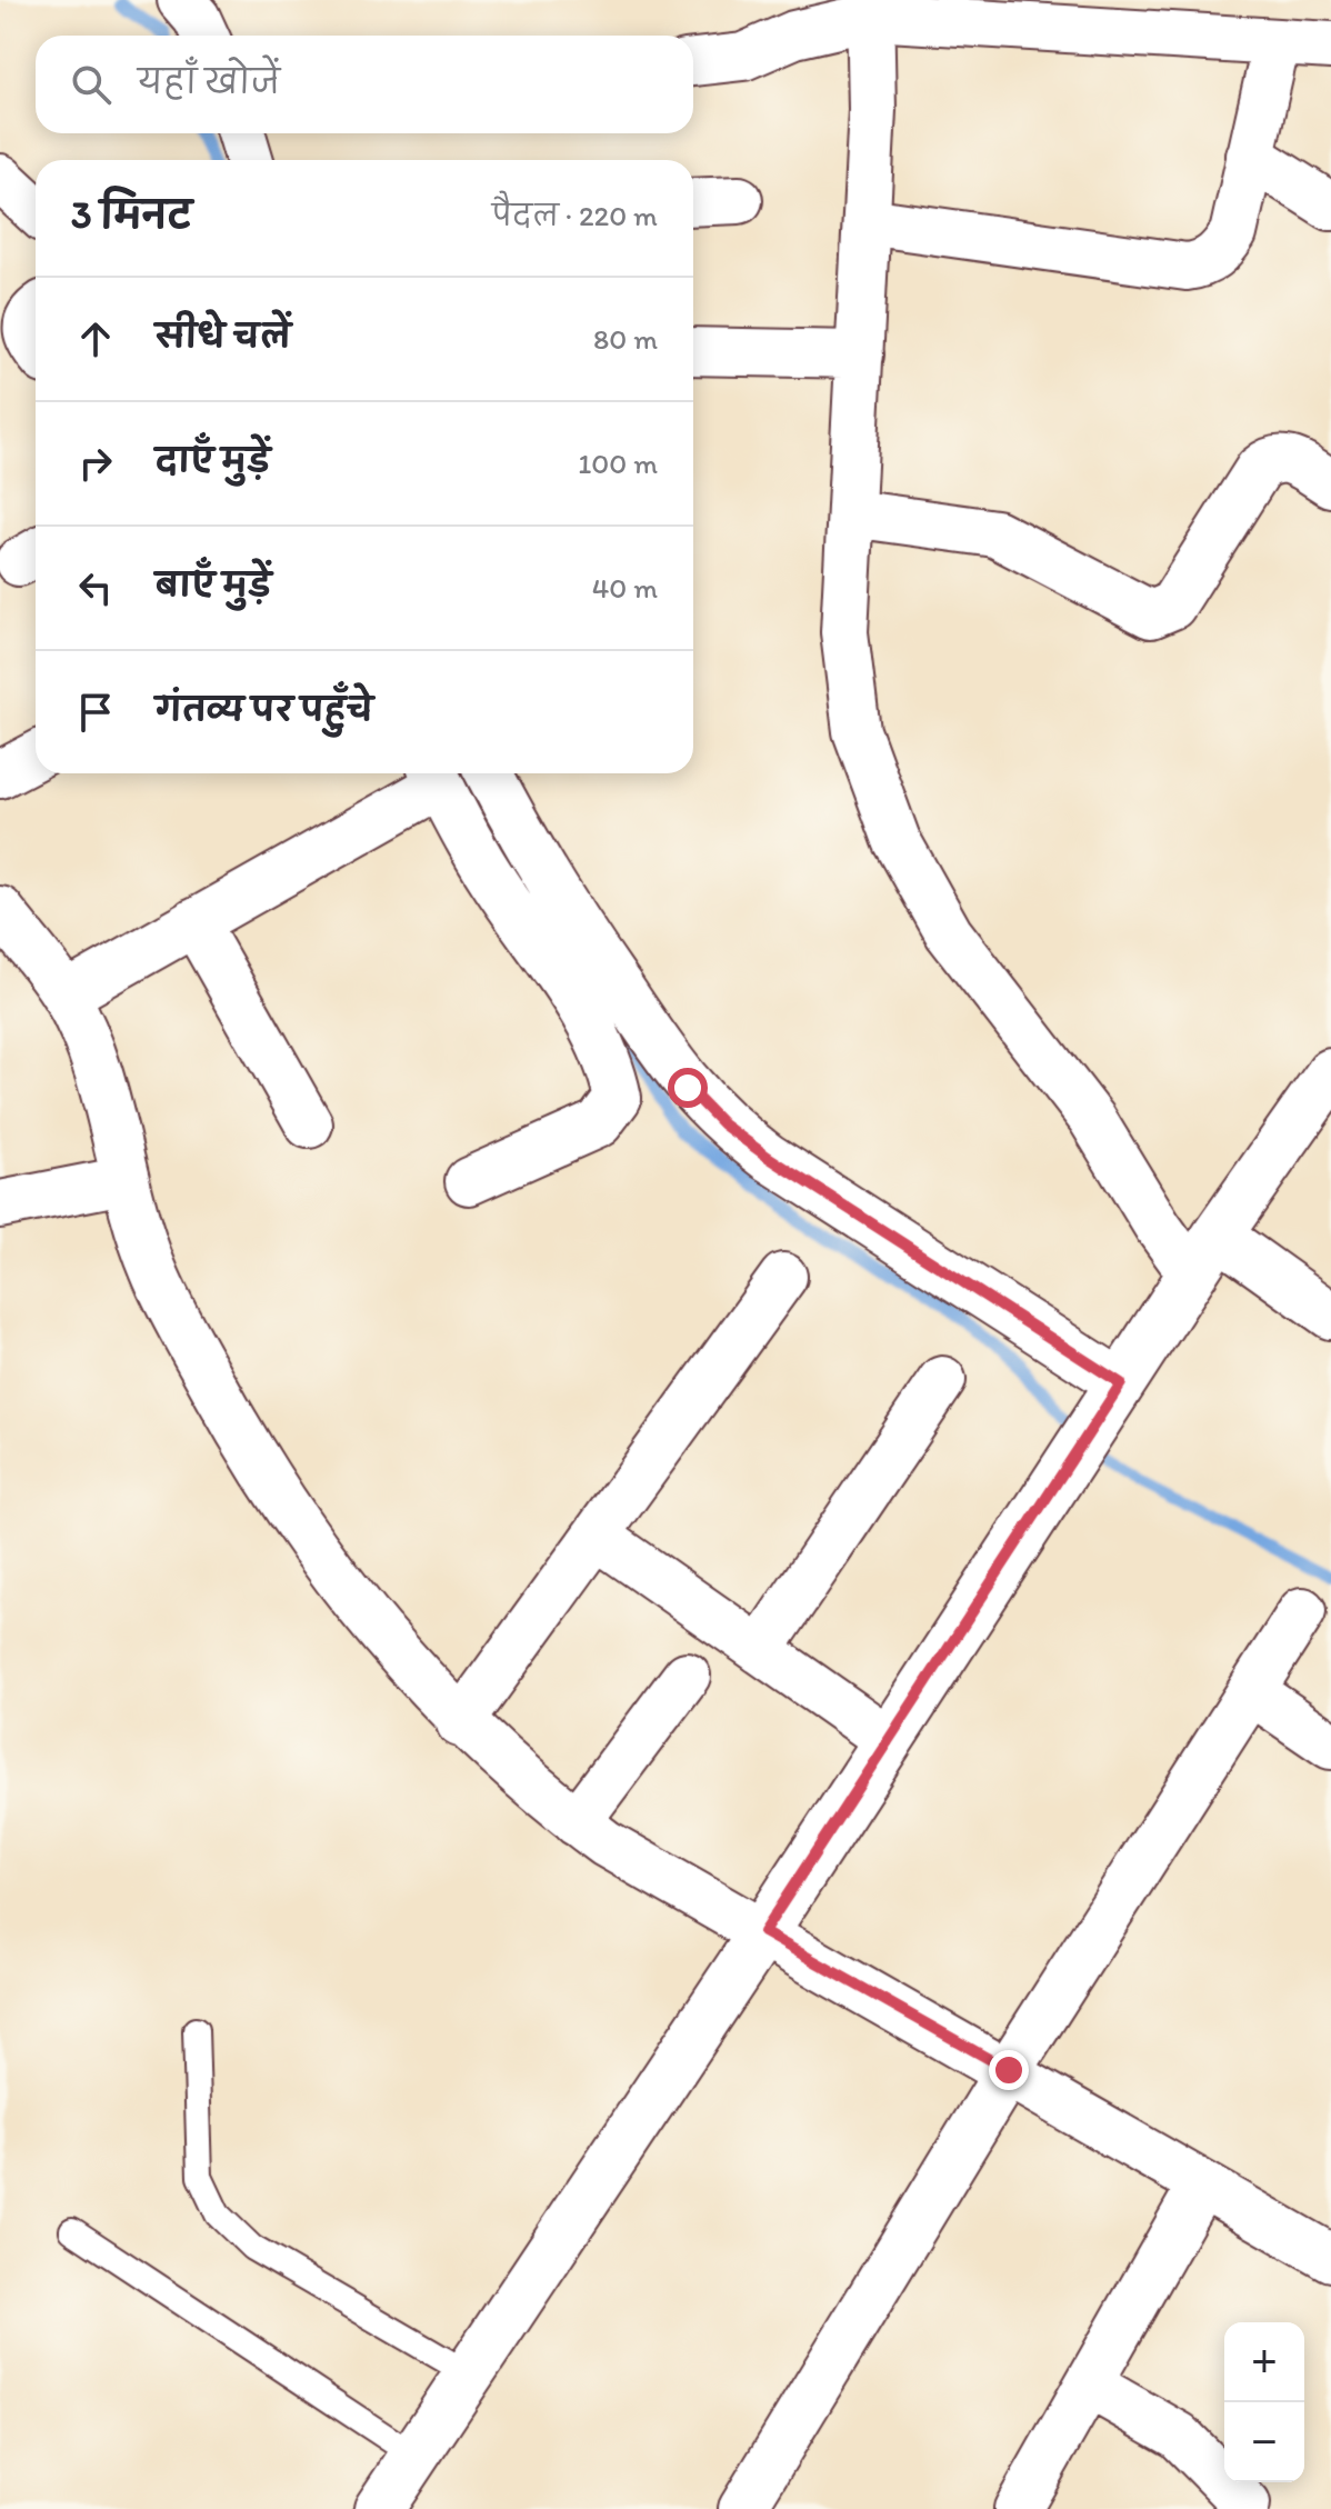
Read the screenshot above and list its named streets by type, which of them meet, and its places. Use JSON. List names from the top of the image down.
{
  "page": {
    "search": "यहाँ खोजें",
    "heading": ["3 मिनट", "पैदल · 220 m"],
    "list": [
      ["सीधे चलें", "80 m"],
      ["दाएँ मुड़ें", "100 m"],
      ["बाएँ मुड़ें", "40 m"],
      "गंतव्य पर पहुँचे"
    ],
    "map_buttons": ["+", "−"]
  }
}
